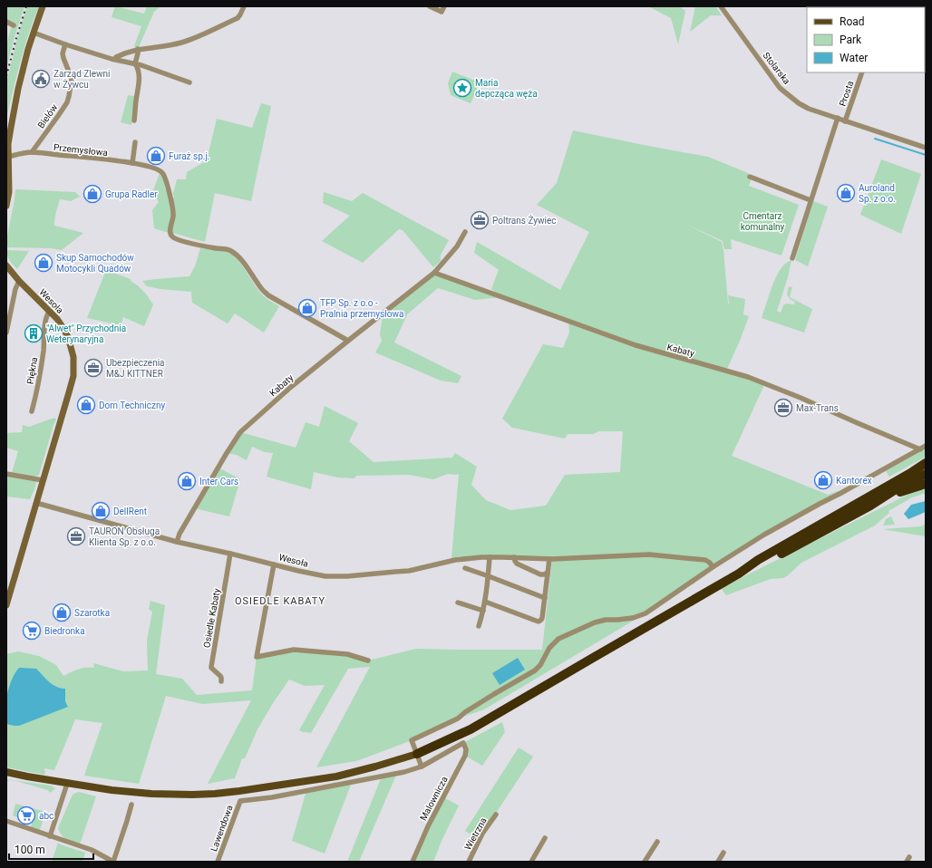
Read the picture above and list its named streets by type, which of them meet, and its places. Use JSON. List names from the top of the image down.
{
  "streets": {
    "street": [
      "Stolarska",
      "Prosta",
      "Bielów",
      "Przemysłowa",
      "Wesoła",
      "Kabaty",
      "Piękna",
      "Osiedle Kabaty",
      "Malownicza",
      "Lawendowa",
      "Wietrzna"
    ]
  },
  "crossings": [
    ["Stolarska", "Prosta"],
    ["Bielów", "Przemysłowa"],
    ["Przemysłowa", "Kabaty"],
    ["Wesoła", "Kabaty"],
    ["Wesoła", "Piękna"],
    ["Wesoła", "Osiedle Kabaty"],
    ["Malownicza", "Lawendowa"]
  ],
  "districts": ["OSIEDLE KABATY"],
  "parks": ["Cmentarz komunalny"],
  "places": {
    "public building": ["Zarząd Zlewni w Żywcu"],
    "place": ["Maria depcząca węża"],
    "shop": [
      "Furaż sp.j.",
      "Auroland Sp. z o.o.",
      "Grupa Radler",
      "Skup Samochodów Motocykli Quadów",
      "TFP Sp. z o.o - Pralnia przemysłowa",
      "Dom Techniczny",
      "Kantorex",
      "Inter Cars",
      "DellRent",
      "Szarotka"
    ],
    "office": [
      "Poltrans Żywiec",
      "Ubezpieczenia M&J KITTNER",
      "Max-Trans",
      "TAURON Obsługa Klienta Sp. z o.o."
    ],
    "building": ["\"Alwet\" Przychodnia Weterynaryjna"],
    "supermarket": ["Biedronka", "abc"]
  },
  "legend": ["Road", "Park", "Water"],
  "scale_bar": "100 m"
}
